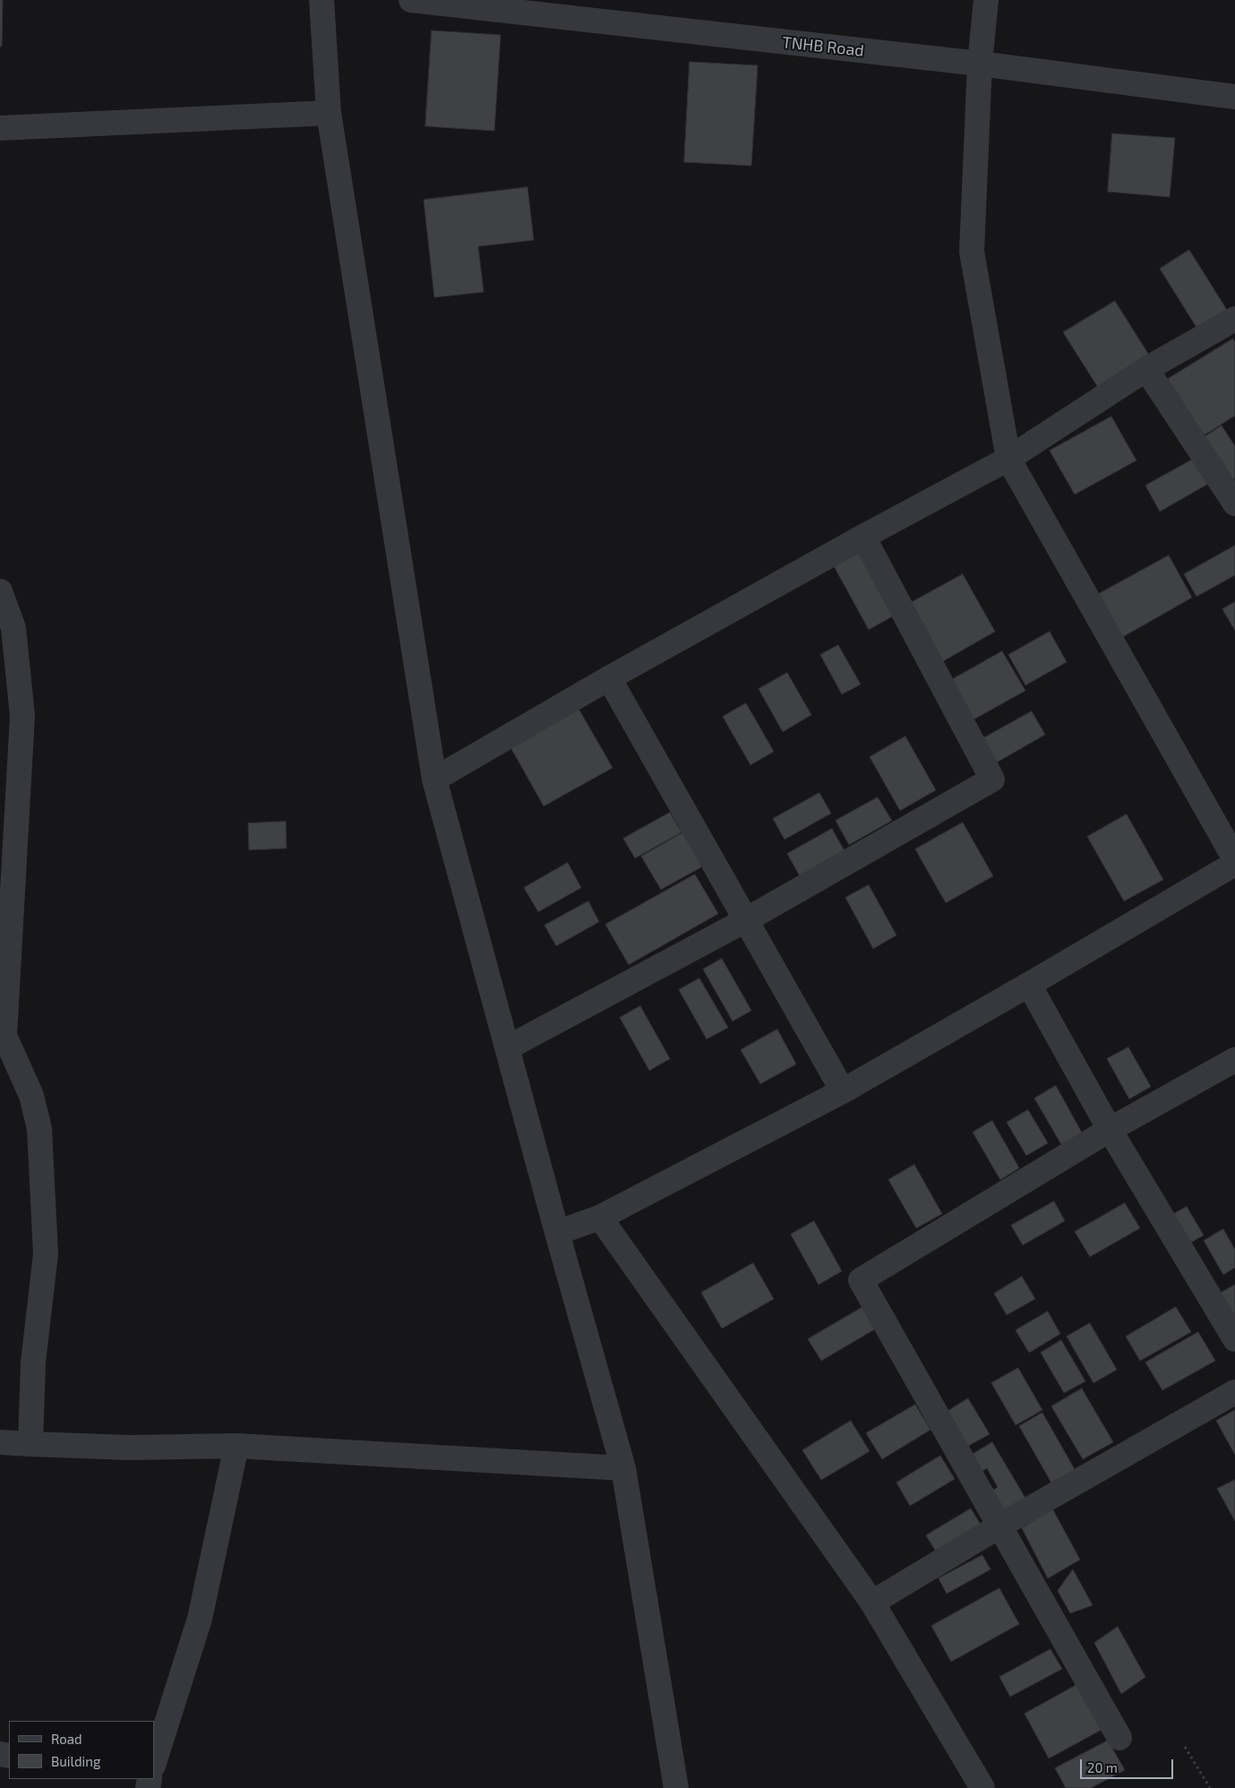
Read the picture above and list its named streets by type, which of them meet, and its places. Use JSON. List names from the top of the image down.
{
  "streets": {
    "street": ["TNHB Road"]
  },
  "legend": ["Road", "Building"],
  "scale_bar": "20 m"
}
